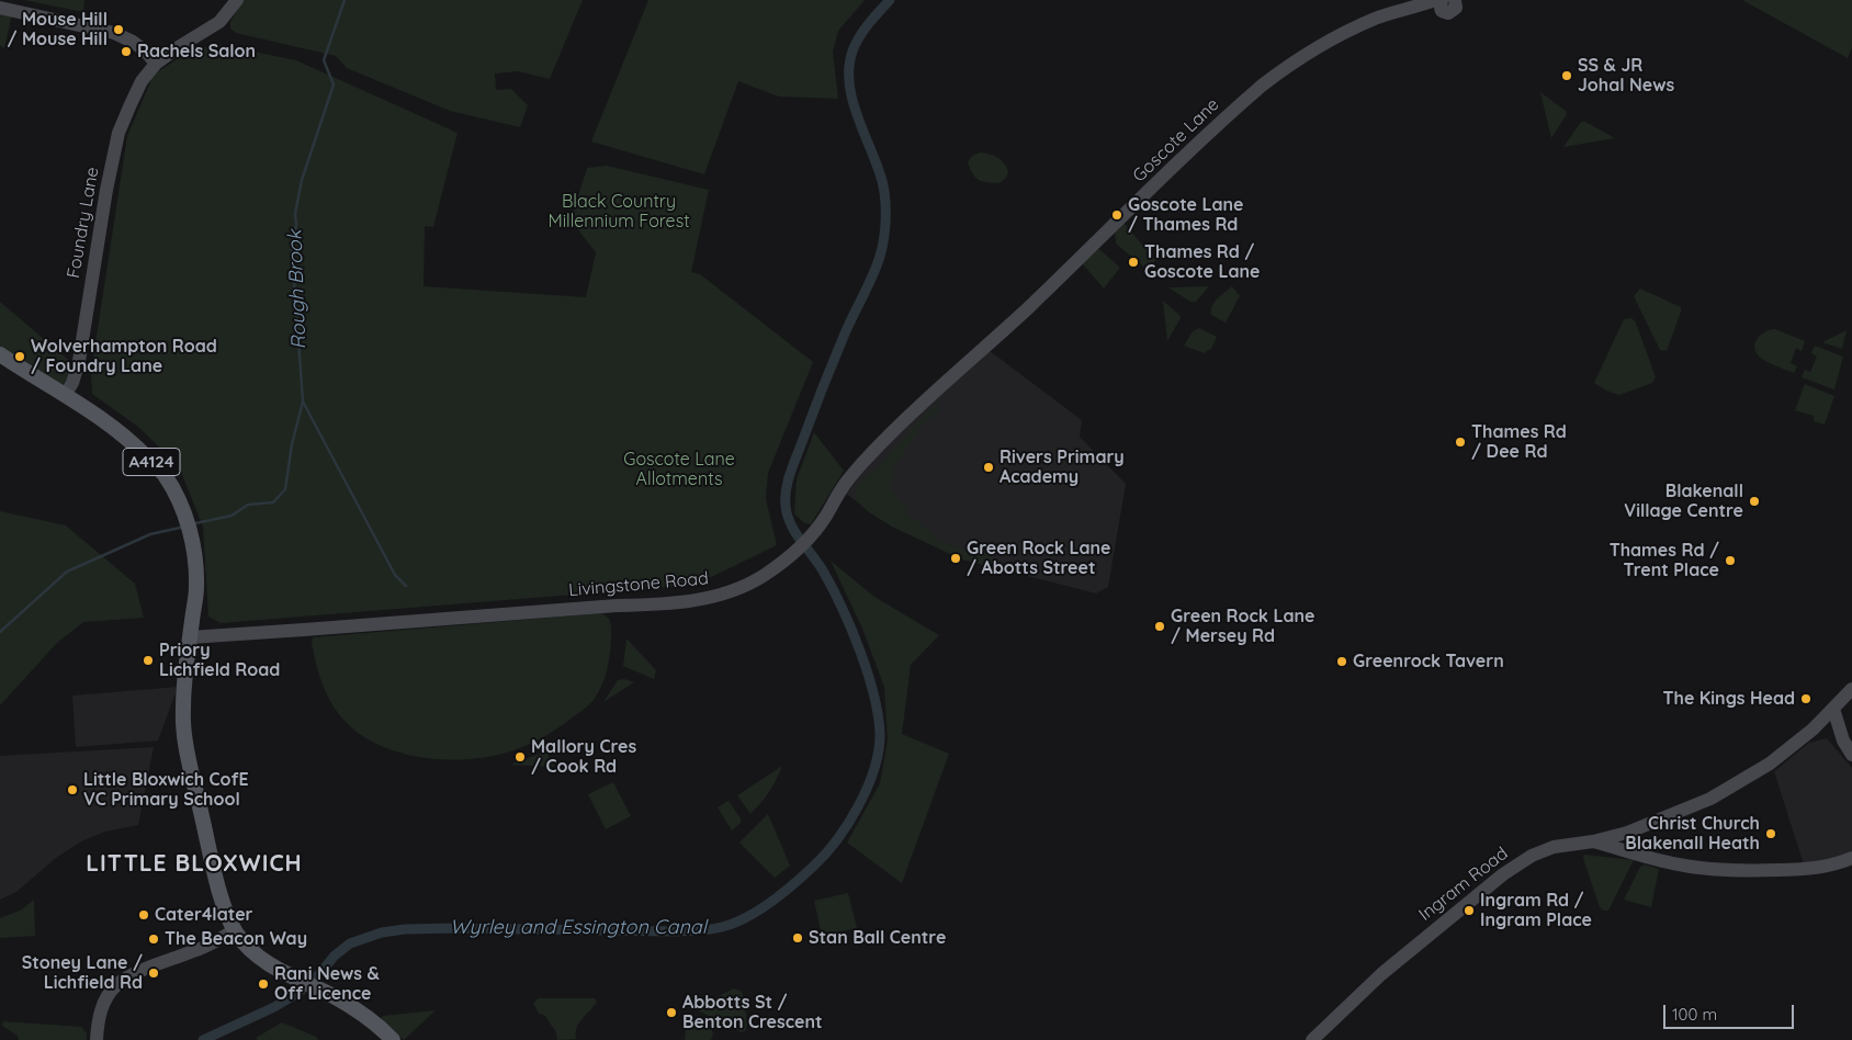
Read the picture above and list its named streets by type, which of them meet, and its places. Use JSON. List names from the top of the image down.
{
  "streets": {
    "main road": ["A4124"],
    "street": [
      "Goscote Lane",
      "Foundry Lane",
      "Livingstone Road",
      "Ingram Road"
    ]
  },
  "crossings": [
    ["Goscote Lane", "Livingstone Road"],
    ["Foundry Lane", "A4124"],
    ["A4124", "Livingstone Road"]
  ],
  "districts": ["LITTLE BLOXWICH"],
  "water": ["Rough Brook", "Wyrley and Essington Canal"],
  "parks": ["Black Country Millennium Forest", "Goscote Lane Allotments"],
  "places": [
    "Mouse Hill / Mouse Hill",
    "Rachels Salon",
    "SS & JR Johal News",
    "Goscote Lane / Thames Rd",
    "Thames Rd / Goscote Lane",
    "Wolverhampton Road / Foundry Lane",
    "Thames Rd / Dee Rd",
    "Rivers Primary Academy",
    "Blakenall Village Centre",
    "Green Rock Lane / Abotts Street",
    "Thames Rd / Trent Place",
    "Green Rock Lane / Mersey Rd",
    "Priory Lichfield Road",
    "Greenrock Tavern",
    "The Kings Head",
    "Mallory Cres / Cook Rd",
    "Little Bloxwich CofE VC Primary School",
    "Christ Church Blakenall Heath",
    "Ingram Rd / Ingram Place",
    "Cater4later",
    "Stan Ball Centre",
    "The Beacon Way",
    "Stoney Lane / Lichfield Rd",
    "Rani News & Off Licence",
    "Abbotts St / Benton Crescent"
  ],
  "scale_bar": "100 m"
}
